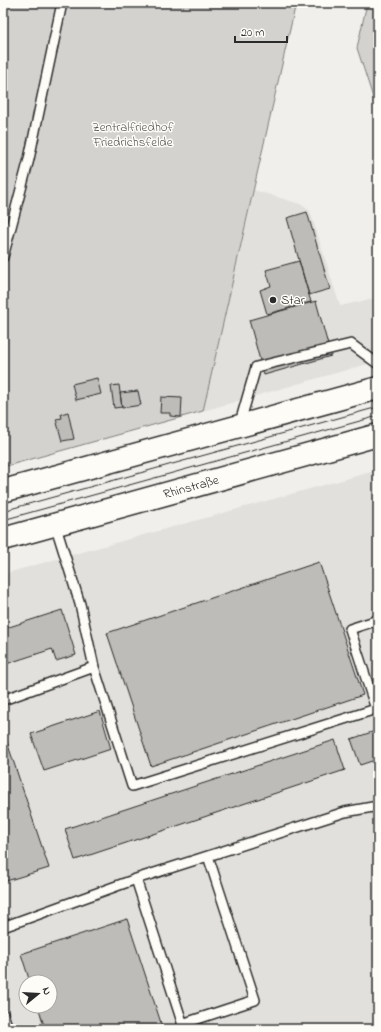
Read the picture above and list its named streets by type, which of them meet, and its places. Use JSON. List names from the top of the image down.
{
  "streets": {
    "main road": ["Rhinstraße"]
  },
  "parks": ["Zentralfriedhof Friedrichsfelde"],
  "places": ["Star"],
  "scale_bar": "20 m",
  "north": "right"
}
